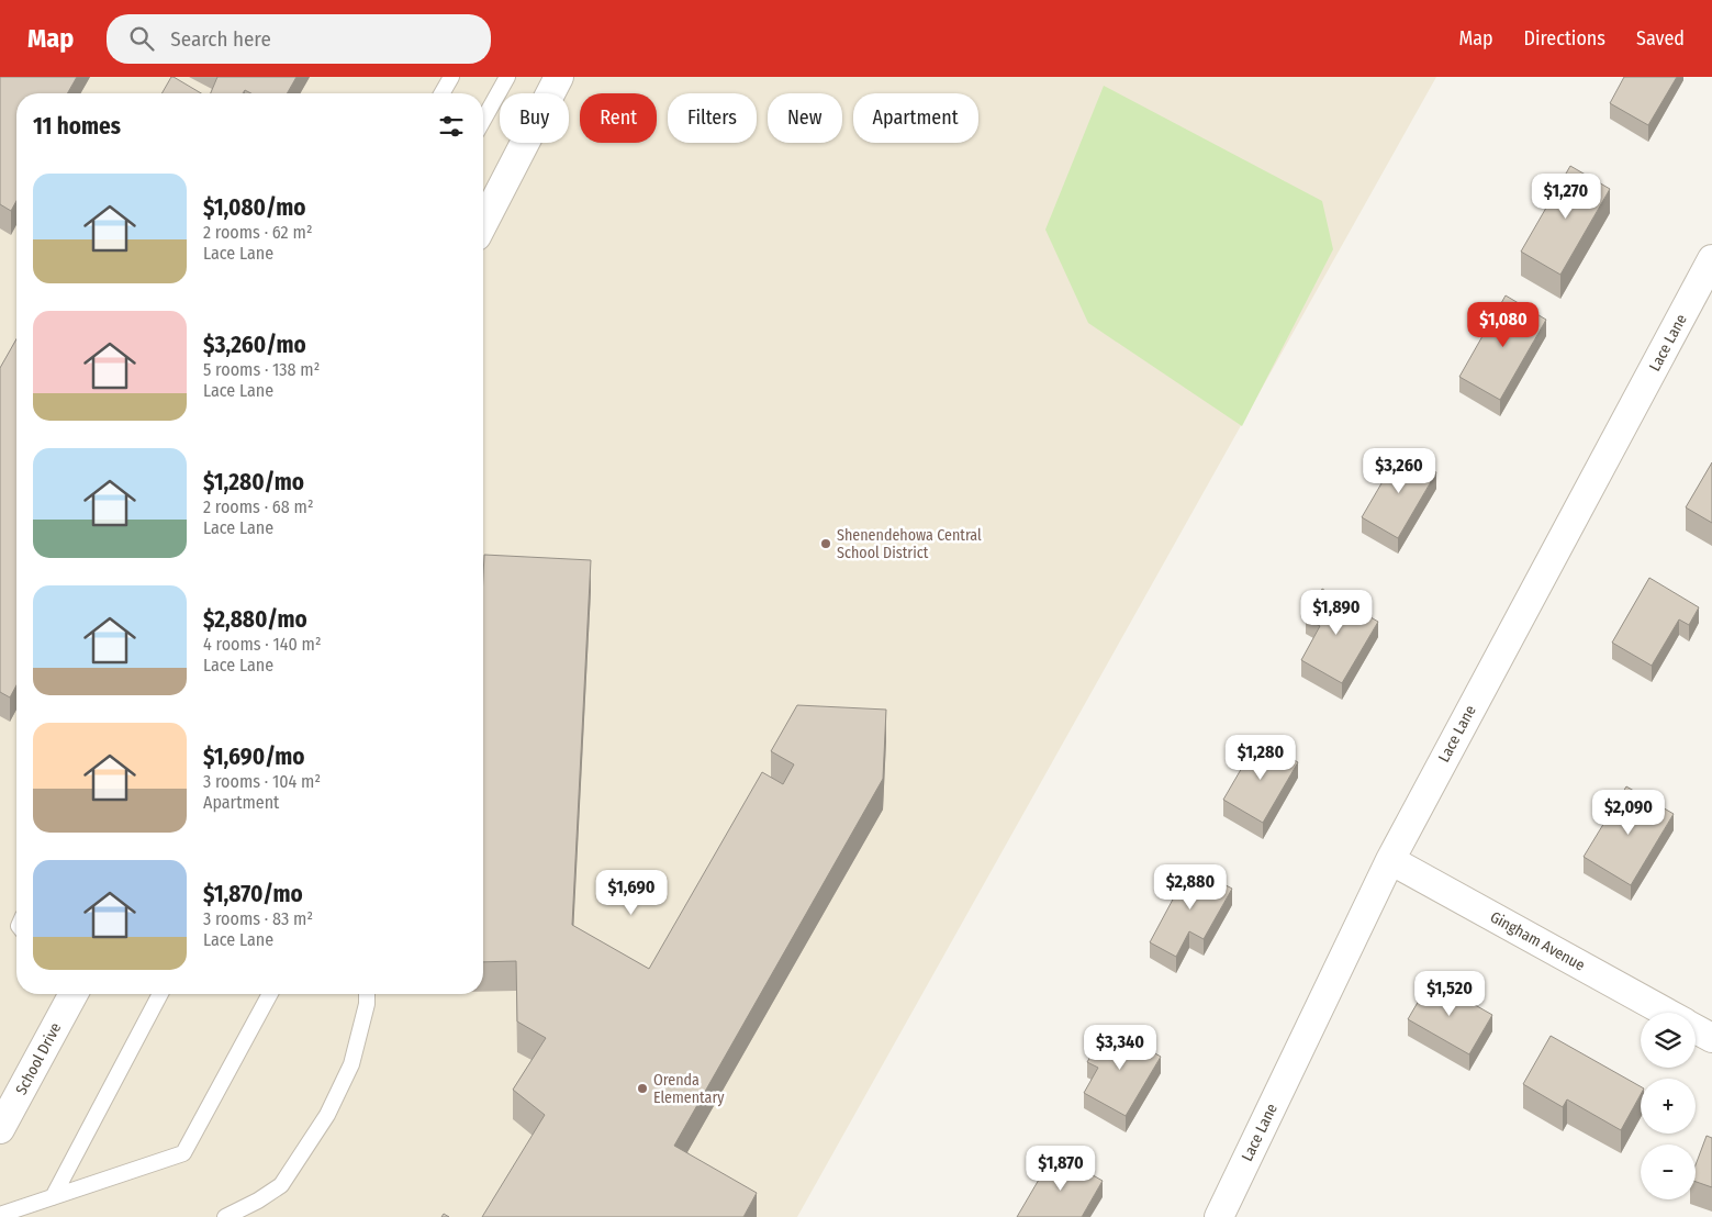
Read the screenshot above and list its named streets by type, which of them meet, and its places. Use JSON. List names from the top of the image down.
{
  "streets": {
    "street": ["Lace Lane", "Gingham Avenue", "School Drive"]
  },
  "crossings": [
    ["Lace Lane", "Gingham Avenue"]
  ],
  "places": ["Shenendehowa Central School District", "Orenda Elementary"],
  "page": {
    "header": "Map",
    "search": "Search here",
    "nav": ["Map", "Directions", "Saved"],
    "chip": [
      "Buy",
      "Rent",
      "Filters",
      "New",
      "Apartment"
    ],
    "heading": "11 homes",
    "list": [
      {
        "name": "$1,080/mo",
        "note": "2 rooms · 62 m² · Lace Lane"
      },
      {
        "name": "$3,260/mo",
        "note": "5 rooms · 138 m² · Lace Lane"
      },
      {
        "name": "$1,280/mo",
        "note": "2 rooms · 68 m² · Lace Lane"
      },
      {
        "name": "$2,880/mo",
        "note": "4 rooms · 140 m² · Lace Lane"
      },
      {
        "name": "$1,690/mo",
        "note": "3 rooms · 104 m² · Apartment"
      },
      {
        "name": "$1,870/mo",
        "note": "3 rooms · 83 m² · Lace Lane"
      }
    ],
    "price": [
      "$1,270",
      "$1,080",
      "$3,260",
      "$1,890",
      "$1,280",
      "$2,090",
      "$2,880",
      "$1,690",
      "$1,520",
      "$3,340",
      "$1,870"
    ],
    "map_buttons": ["+", "−"]
  }
}
